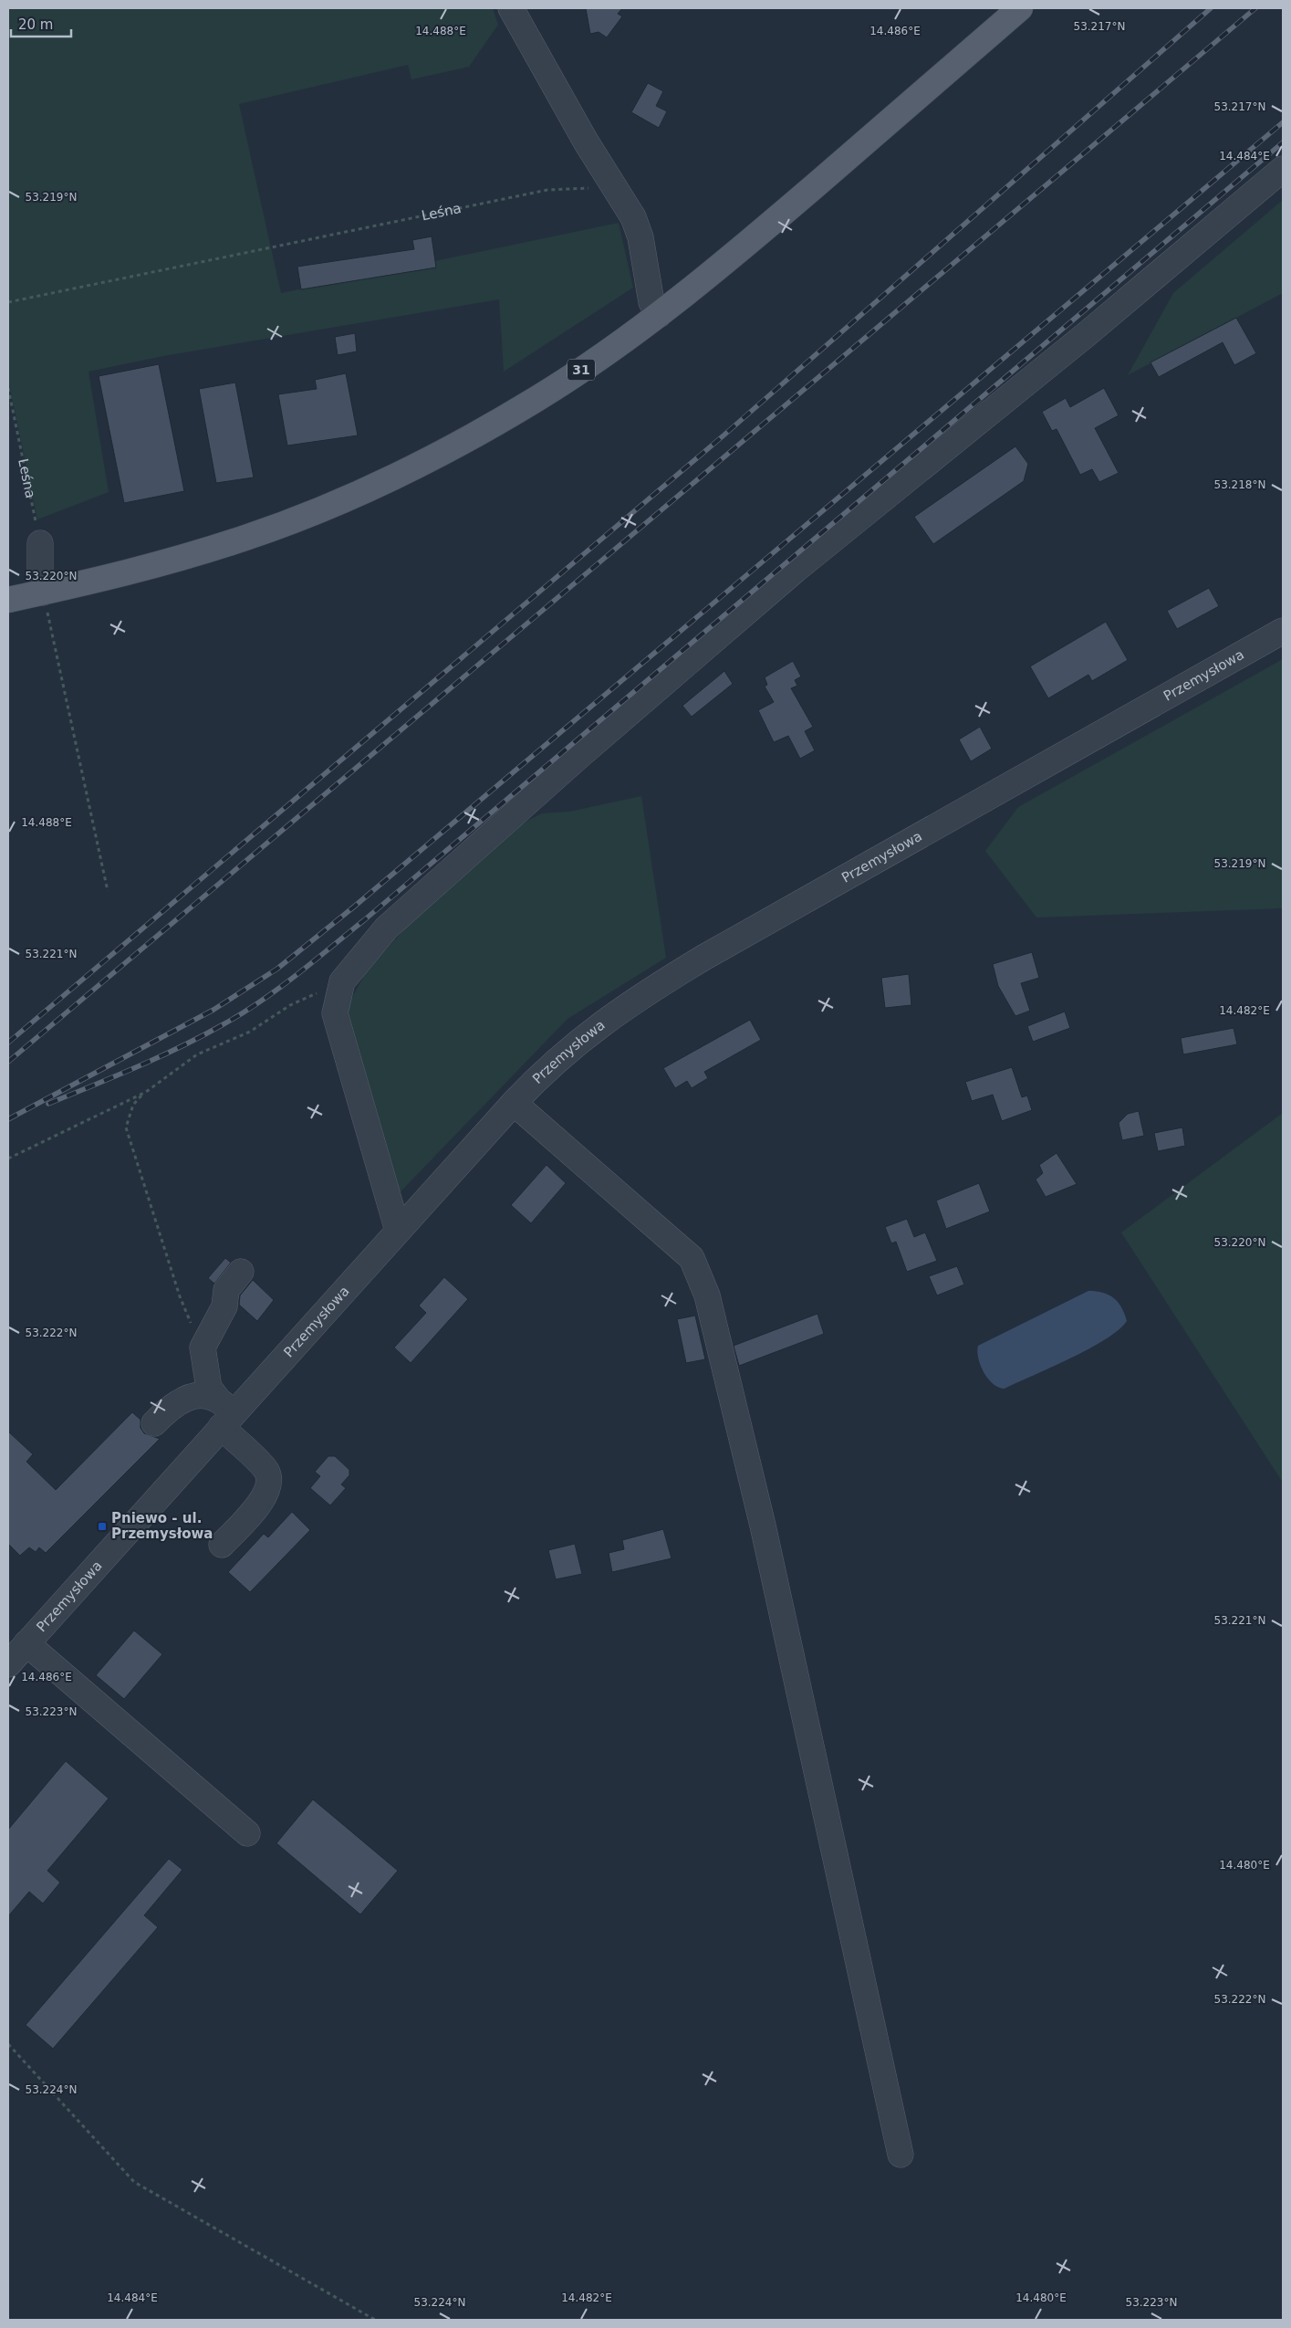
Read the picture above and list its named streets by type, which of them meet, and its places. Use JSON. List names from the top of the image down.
{
  "streets": {
    "main road": ["31"],
    "street": ["Przemysłowa"],
    "path": ["Leśna"]
  },
  "places": {
    "transit": ["Pniewo - ul. Przemysłowa"]
  },
  "scale_bar": "20 m",
  "coordinates": [
    "53.217°N",
    "14.488°E",
    "14.486°E",
    "14.484°E",
    "53.219°N",
    "53.218°N",
    "53.220°N",
    "53.221°N",
    "14.482°E",
    "53.222°N",
    "53.223°N",
    "14.480°E",
    "53.224°N"
  ]
}
